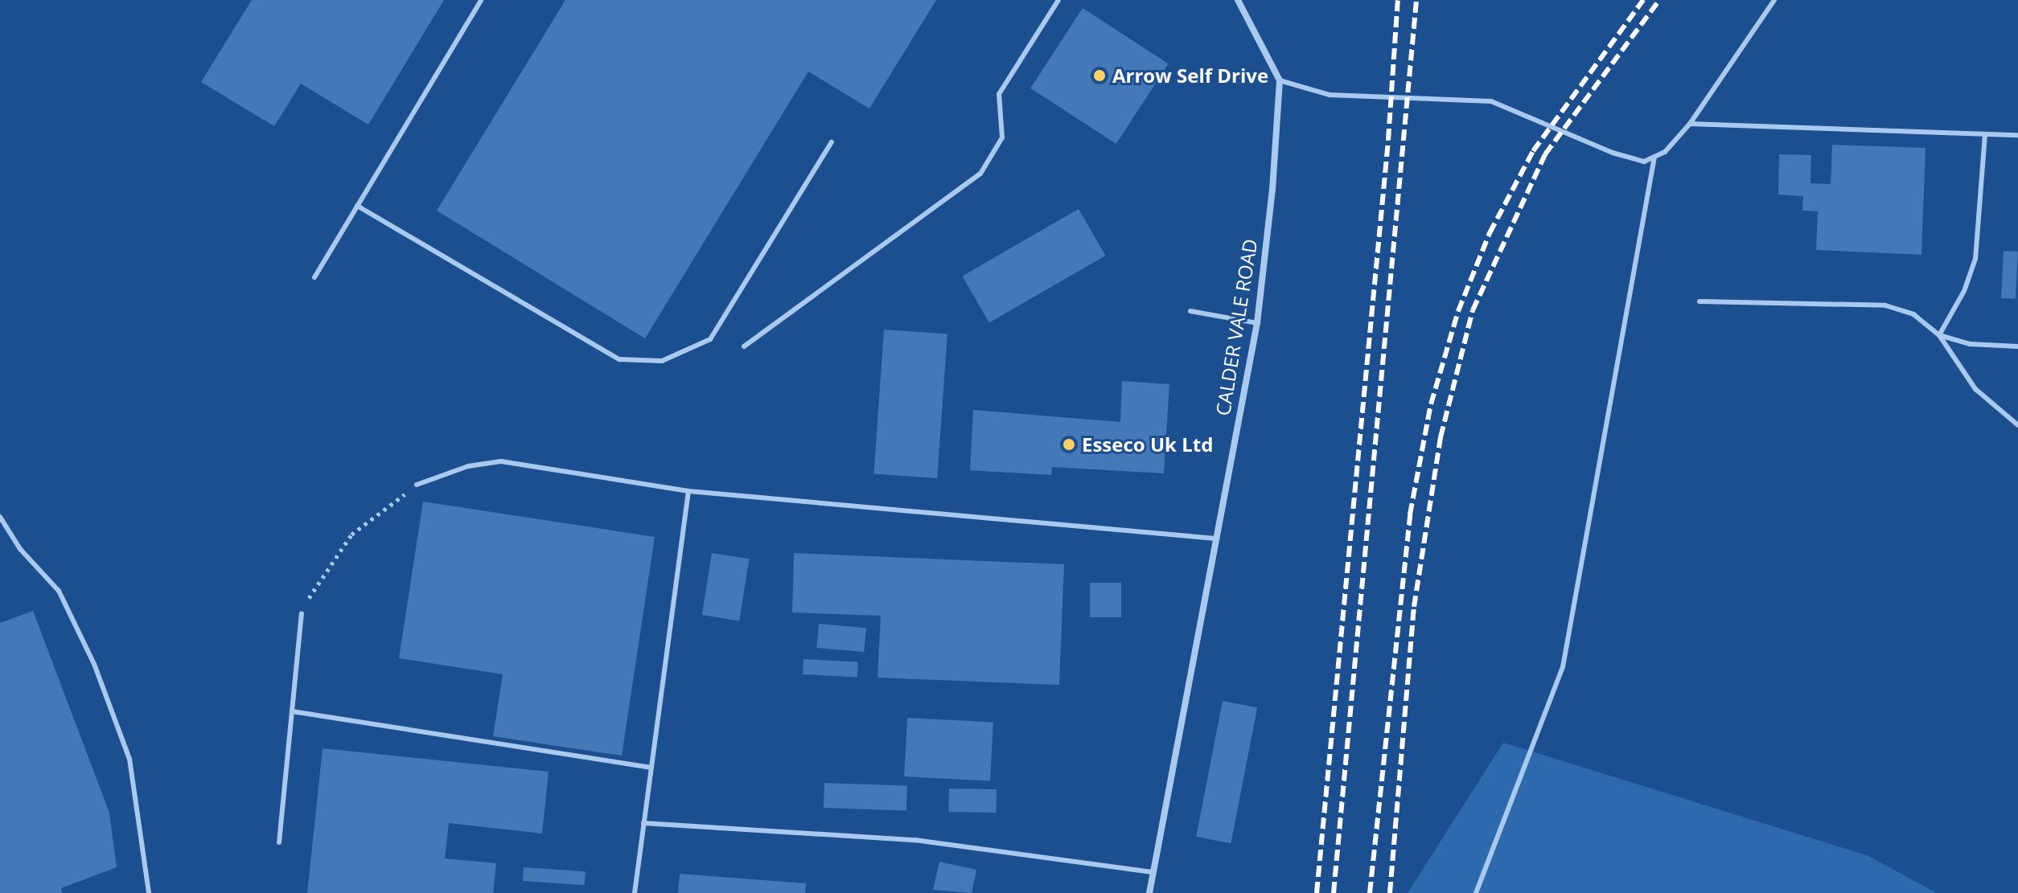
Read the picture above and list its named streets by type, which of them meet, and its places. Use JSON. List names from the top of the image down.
{
  "streets": {
    "street": ["CALDER VALE ROAD"]
  },
  "places": ["Arrow Self Drive", "Esseco Uk Ltd"]
}
